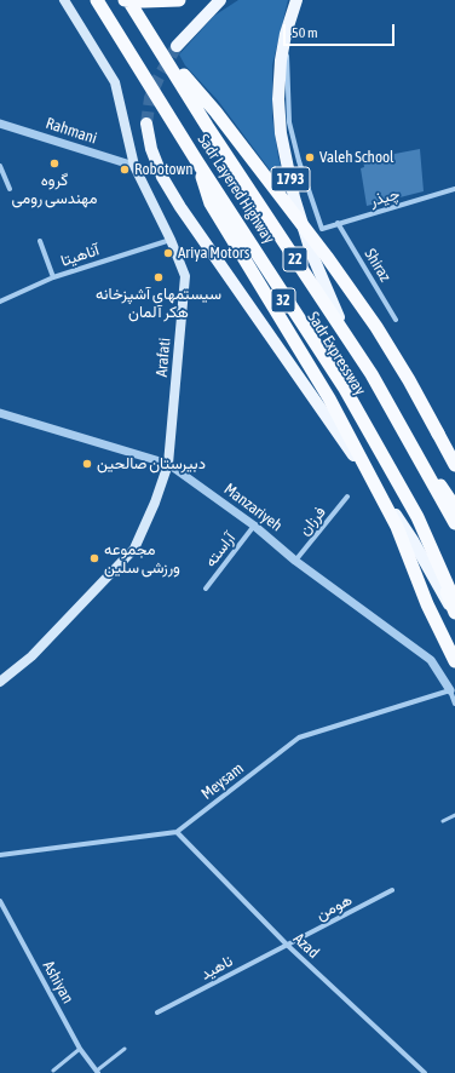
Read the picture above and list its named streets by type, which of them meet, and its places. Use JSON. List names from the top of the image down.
{
  "streets": {
    "highway": [
      "Sadr Layered Highway",
      "22",
      "32",
      "Sadr Expressway"
    ],
    "main road": ["1793", "Arafati"],
    "street": [
      "Rahmani",
      "چیذر",
      "آناهیتا",
      "Shiraz",
      "Manzariyeh",
      "فرزان",
      "آراسته",
      "Meysam",
      "هومن",
      "Azad",
      "ناهید",
      "Ashiyan"
    ]
  },
  "crossings": [
    ["Rahmani", "Arafati"],
    ["1793", "چیذر"],
    ["1793", "Sadr Expressway"],
    ["Sadr Layered Highway", "Sadr Expressway"],
    ["چیذر", "Shiraz"],
    ["آناهیتا", "Arafati"],
    ["Arafati", "Manzariyeh"],
    ["Manzariyeh", "فرزان"],
    ["Manzariyeh", "آراسته"],
    ["Manzariyeh", "Meysam"],
    ["Meysam", "Azad"],
    ["هومن", "Azad"],
    ["هومن", "ناهید"],
    ["Azad", "ناهید"]
  ],
  "places": [
    "Valeh School",
    "گروه مهندسی رومی",
    "Robotown",
    "Ariya Motors",
    "سیستمهای آشپزخانه هکر آلمان",
    "دبیرستان صالحین",
    "مجموعه ورزشی سلین"
  ],
  "scale_bar": "50 m"
}
